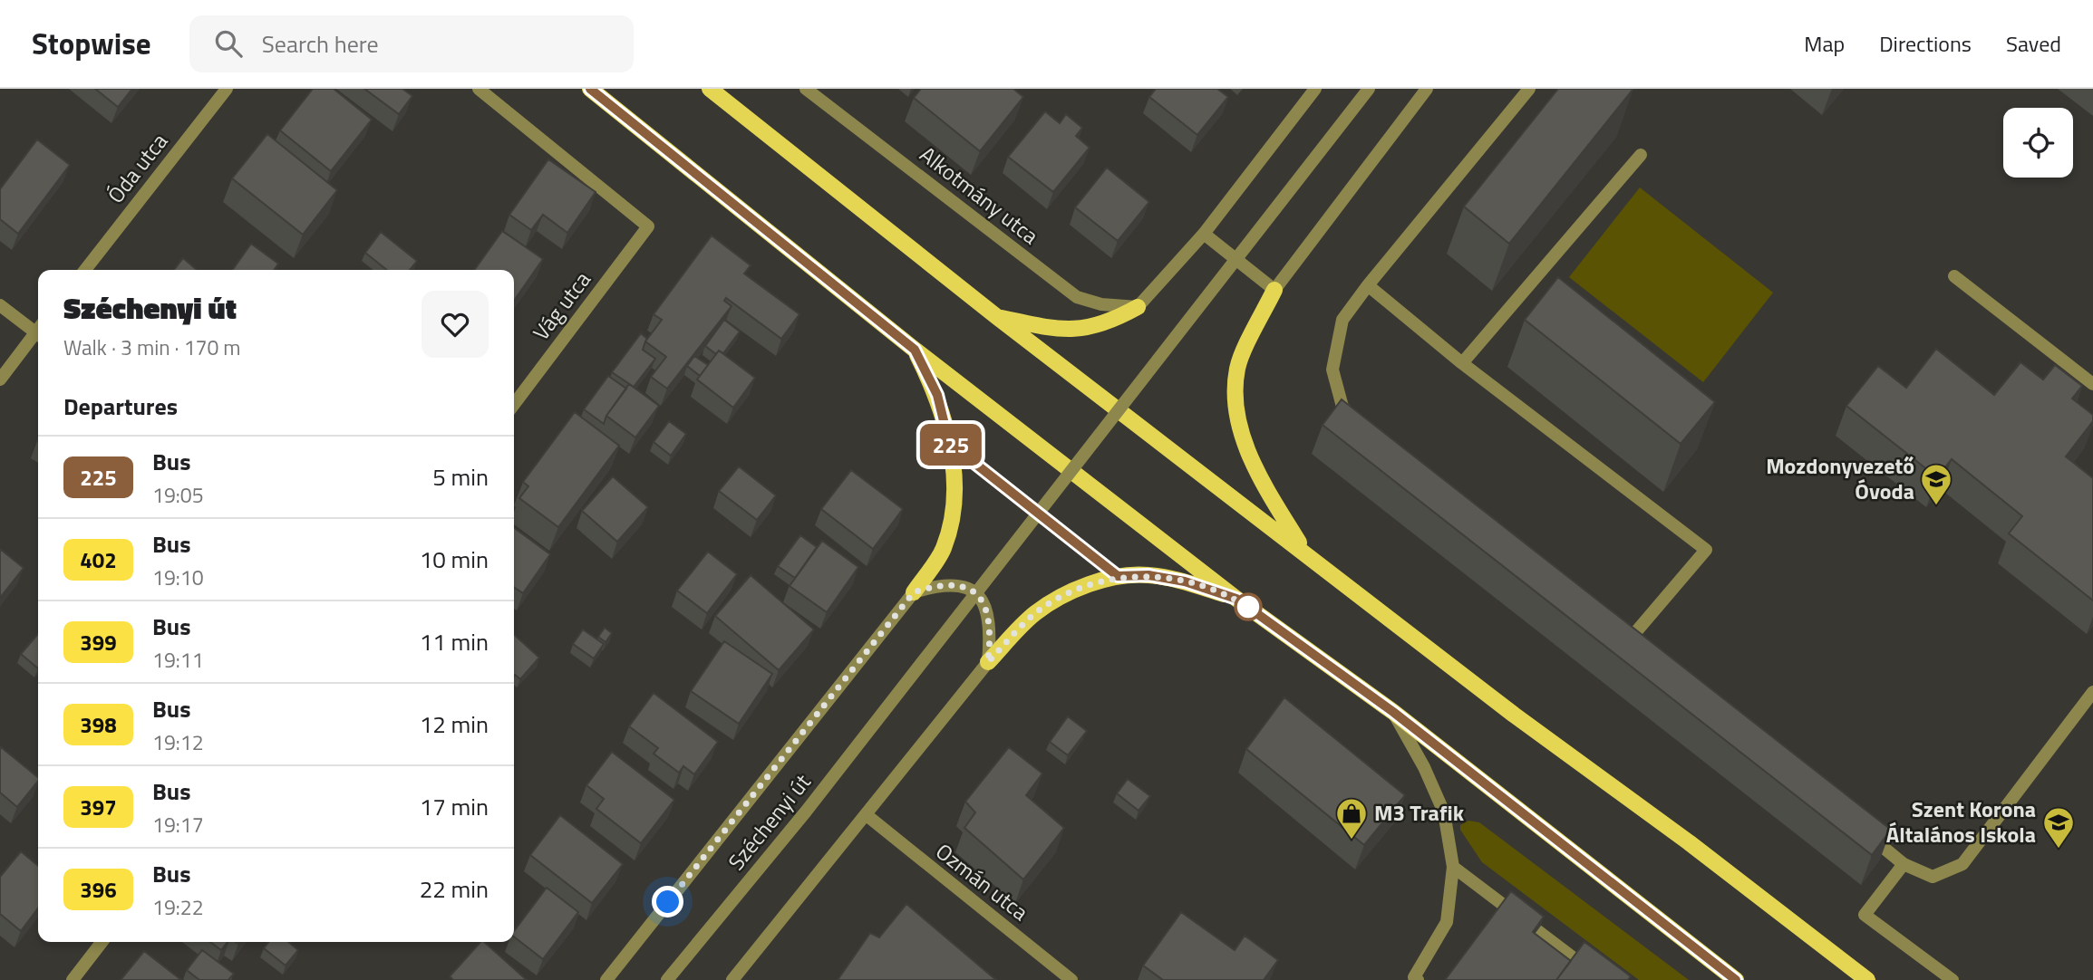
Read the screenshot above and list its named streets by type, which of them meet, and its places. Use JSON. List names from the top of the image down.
{
  "streets": {
    "street": [
      "Óda utca",
      "Alkotmány utca",
      "Vág utca",
      "Széchenyi út",
      "Ozmán utca"
    ]
  },
  "places": {
    "school or university": ["Mozdonyvezető Óvoda", "Szent Korona Általános Iskola"],
    "shop": ["M3 Trafik"]
  },
  "lines": ["bus line 225"],
  "page": {
    "header": "Stopwise",
    "search": "Search here",
    "nav": ["Map", "Directions", "Saved"],
    "on_map": "225",
    "heading": [
      ["Széchenyi út", "Walk · 3 min · 170 m"],
      "Departures"
    ],
    "list": [
      {
        "mark": "225",
        "name": "Bus",
        "note": "19:05",
        "value": "5 min"
      },
      {
        "mark": "402",
        "name": "Bus",
        "note": "19:10",
        "value": "10 min"
      },
      {
        "mark": "399",
        "name": "Bus",
        "note": "19:11",
        "value": "11 min"
      },
      {
        "mark": "398",
        "name": "Bus",
        "note": "19:12",
        "value": "12 min"
      },
      {
        "mark": "397",
        "name": "Bus",
        "note": "19:17",
        "value": "17 min"
      },
      {
        "mark": "396",
        "name": "Bus",
        "note": "19:22",
        "value": "22 min"
      }
    ]
  }
}
